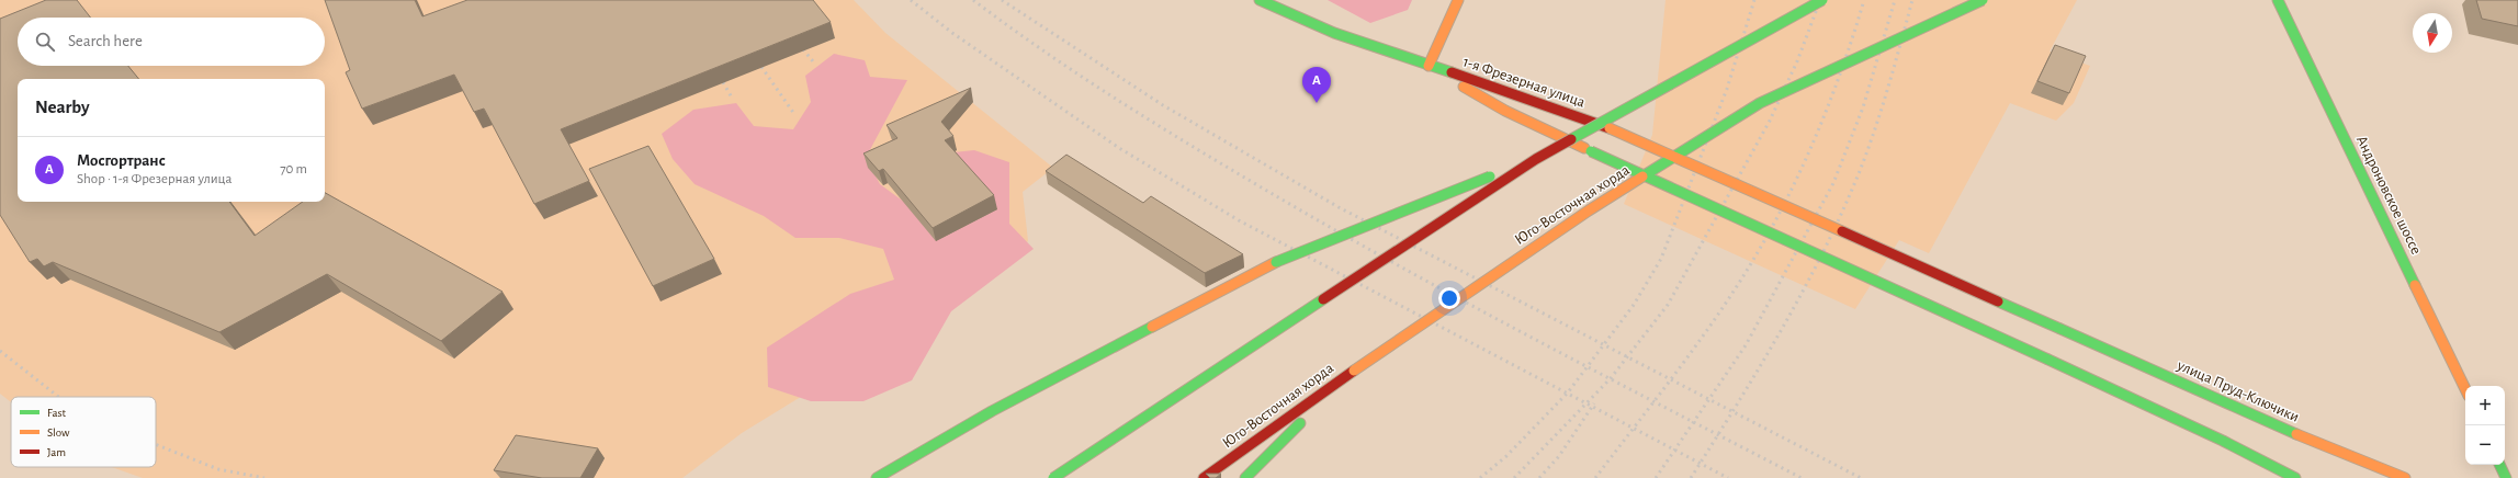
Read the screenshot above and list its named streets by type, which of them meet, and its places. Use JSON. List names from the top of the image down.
{
  "streets": {
    "main road": [
      "1-я Фрезерная улица",
      "Андроновское шоссе",
      "Юго-Восточная хорда",
      "улица Пруд-Ключики"
    ]
  },
  "crossings": [
    ["1-я Фрезерная улица", "улица Пруд-Ключики"]
  ],
  "legend": ["Fast", "Slow", "Jam"],
  "north": "bottom",
  "page": {
    "search": "Search here",
    "pins": "A",
    "heading": "Nearby",
    "list": [
      {
        "mark": "A",
        "name": "Мосгортранс",
        "note": "Shop · 1-я Фрезерная улица",
        "value": "70 m"
      }
    ],
    "map_buttons": ["+", "−"]
  }
}
